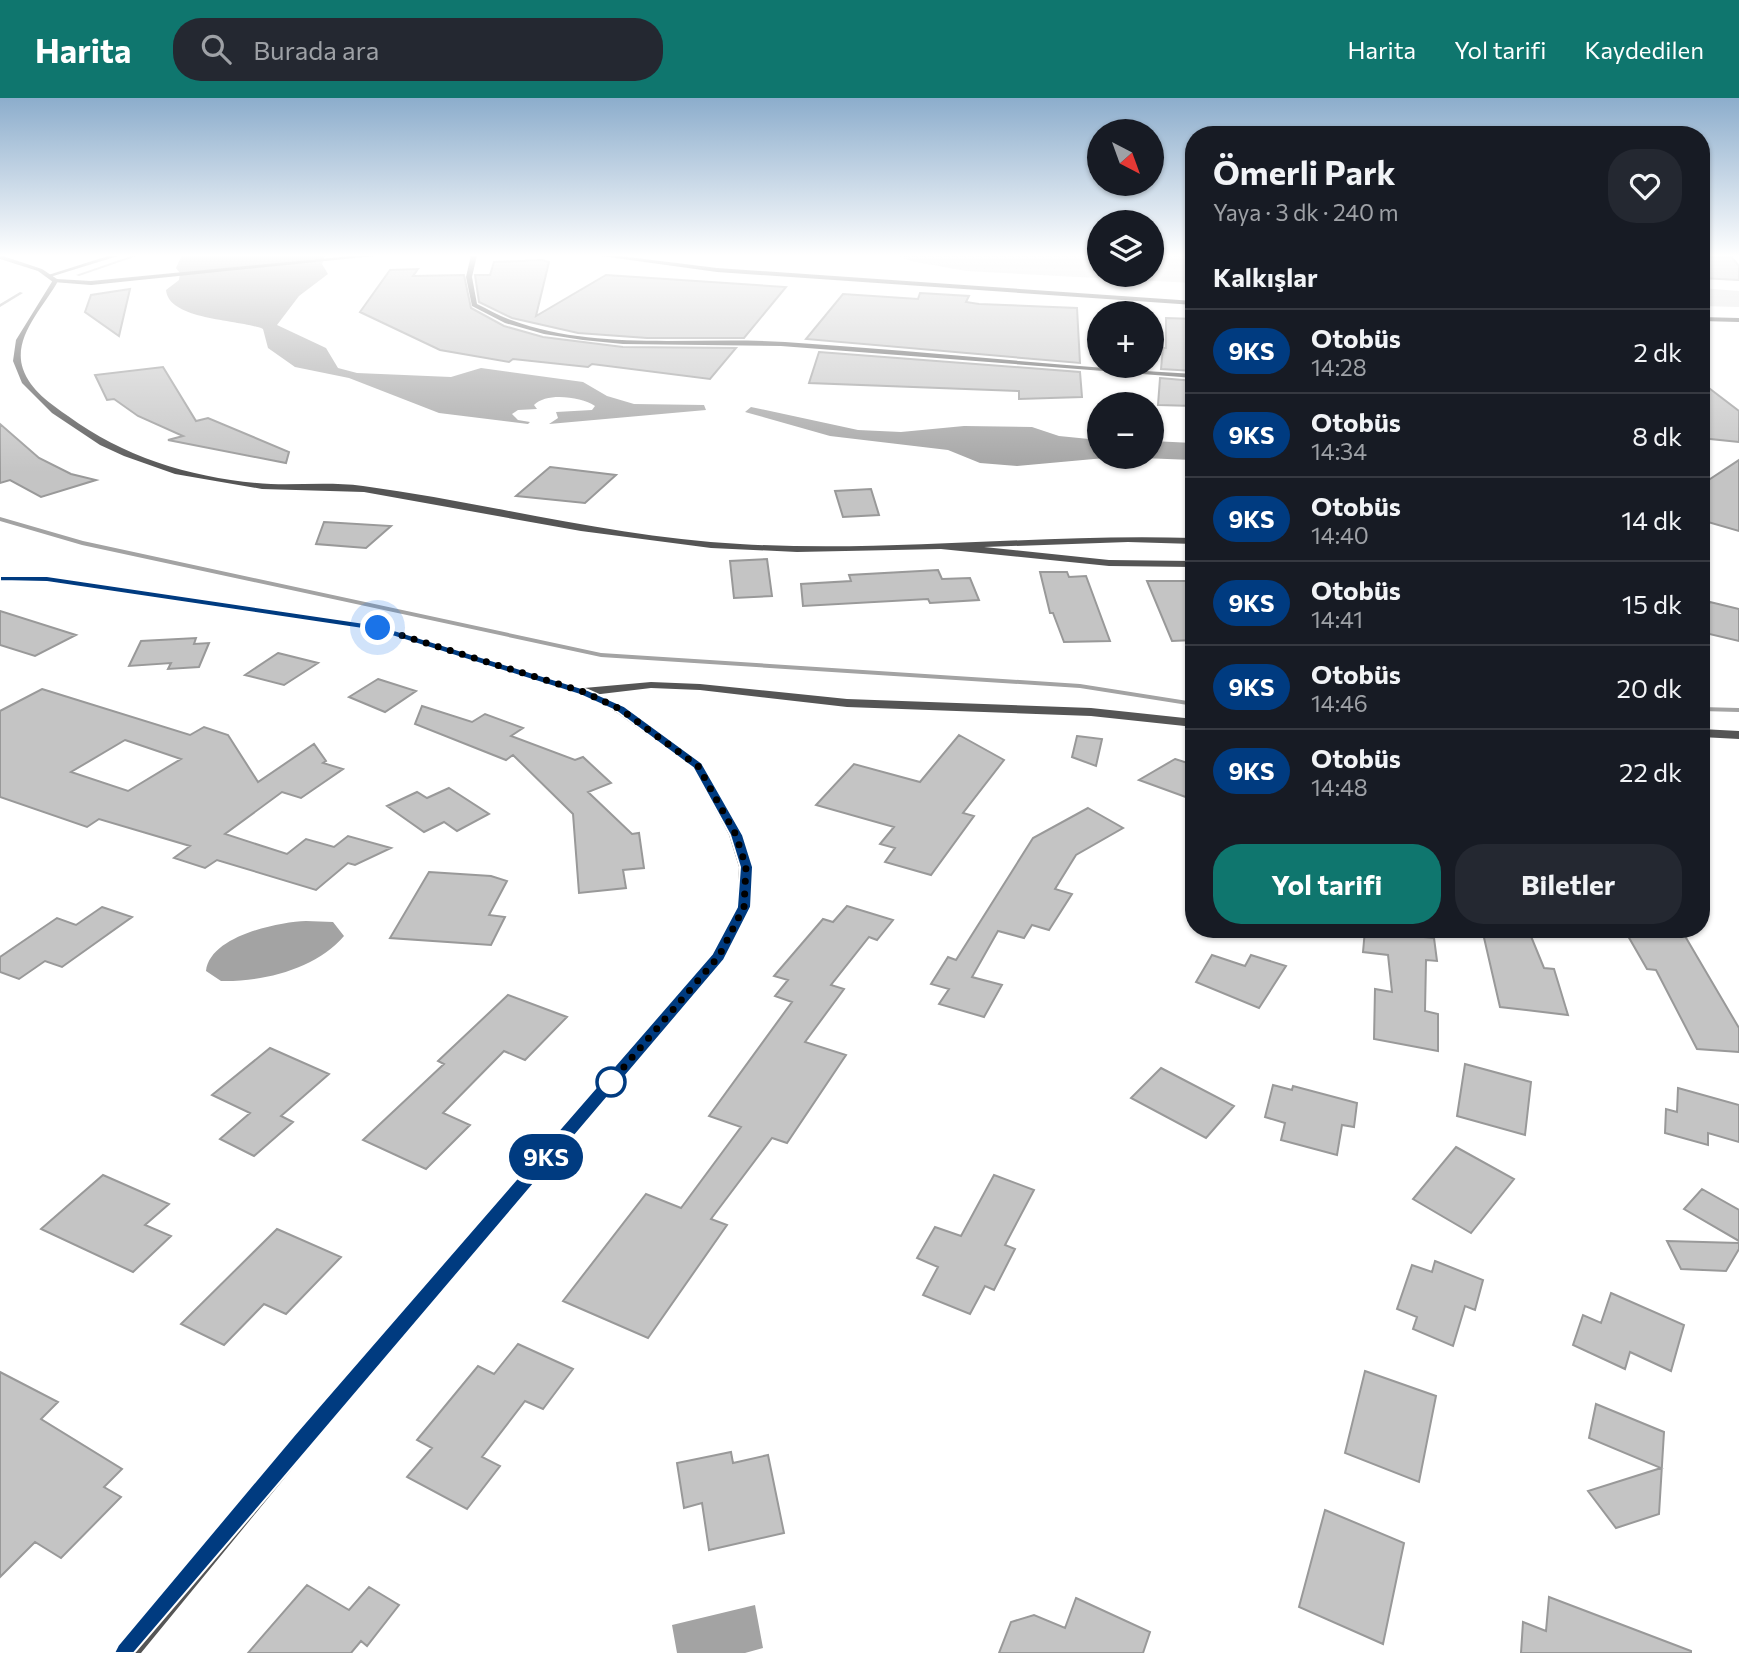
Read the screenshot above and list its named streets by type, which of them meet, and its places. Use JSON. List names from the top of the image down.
{
  "lines": ["bus line 9KS"],
  "north": "bottom right",
  "page": {
    "header": "Harita",
    "search": "Burada ara",
    "nav": ["Harita", "Yol tarifi", "Kaydedilen"],
    "on_map": "9KS",
    "map_buttons": ["+", "−"],
    "heading": [
      ["Ömerli Park", "Yaya · 3 dk · 240 m"],
      "Kalkışlar"
    ],
    "list": [
      {
        "mark": "9KS",
        "name": "Otobüs",
        "note": "14:28",
        "value": "2 dk"
      },
      {
        "mark": "9KS",
        "name": "Otobüs",
        "note": "14:34",
        "value": "8 dk"
      },
      {
        "mark": "9KS",
        "name": "Otobüs",
        "note": "14:40",
        "value": "14 dk"
      },
      {
        "mark": "9KS",
        "name": "Otobüs",
        "note": "14:41",
        "value": "15 dk"
      },
      {
        "mark": "9KS",
        "name": "Otobüs",
        "note": "14:46",
        "value": "20 dk"
      },
      {
        "mark": "9KS",
        "name": "Otobüs",
        "note": "14:48",
        "value": "22 dk"
      }
    ],
    "buttons": ["Yol tarifi", "Biletler"]
  }
}
